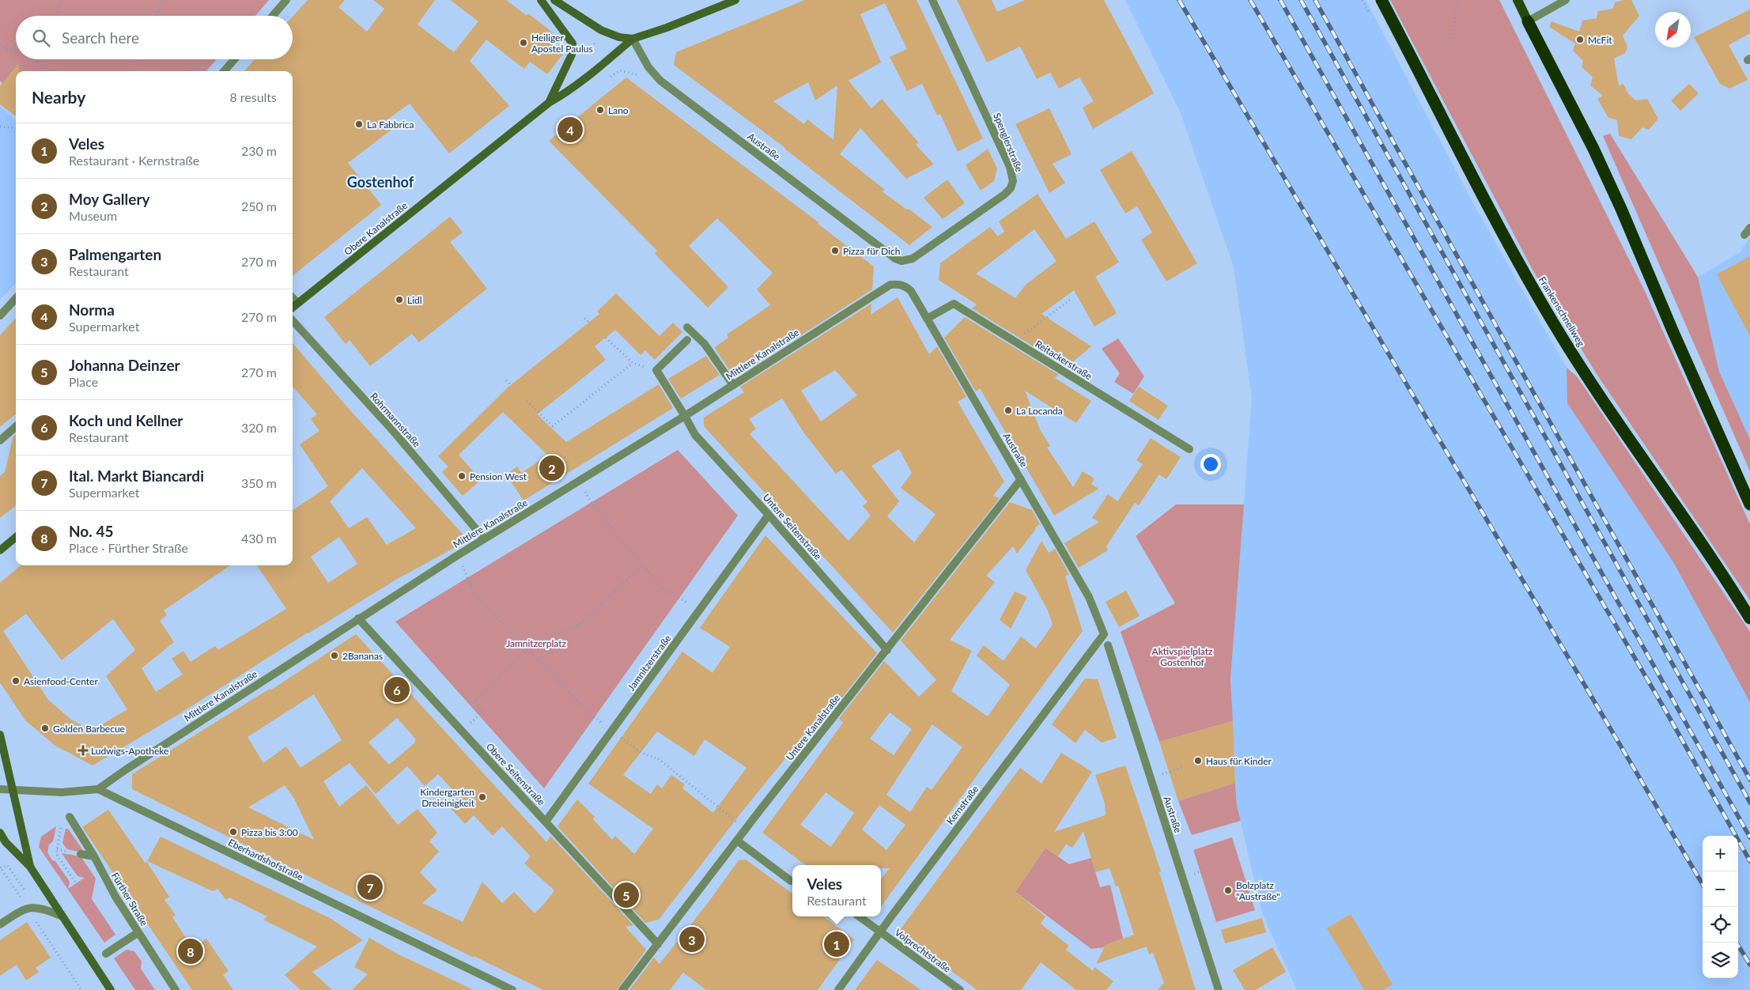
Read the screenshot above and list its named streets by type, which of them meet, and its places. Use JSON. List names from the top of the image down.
{
  "streets": {
    "highway": ["Frankenschnellweg"],
    "street": [
      "Spenglerstraße",
      "Austraße",
      "Obere Kanalstraße",
      "Mittlere Kanalstraße",
      "Reitackerstraße",
      "Rohrmannstraße",
      "Untere Seitenstraße",
      "Jamnitzerstraße",
      "Untere Kanalstraße",
      "Obere Seitenstraße",
      "Kernstraße",
      "Eberhardshofstraße",
      "Fürther Straße",
      "Volprechtstraße"
    ]
  },
  "crossings": [
    ["Spenglerstraße", "Austraße"],
    ["Austraße", "Obere Kanalstraße"],
    ["Austraße", "Mittlere Kanalstraße"],
    ["Austraße", "Reitackerstraße"],
    ["Austraße", "Untere Kanalstraße"],
    ["Austraße", "Kernstraße"],
    ["Mittlere Kanalstraße", "Rohrmannstraße"],
    ["Mittlere Kanalstraße", "Untere Seitenstraße"],
    ["Mittlere Kanalstraße", "Obere Seitenstraße"],
    ["Mittlere Kanalstraße", "Eberhardshofstraße"],
    ["Untere Seitenstraße", "Jamnitzerstraße"],
    ["Untere Seitenstraße", "Untere Kanalstraße"],
    ["Jamnitzerstraße", "Obere Seitenstraße"],
    ["Untere Kanalstraße", "Obere Seitenstraße"],
    ["Kernstraße", "Volprechtstraße"]
  ],
  "districts": ["Gostenhof"],
  "parks": ["Jamnitzerplatz", "Aktivspielplatz Gostenhof"],
  "places": {
    "other": [
      "McFit",
      "Heiliger Apostel Paulus",
      "Lano",
      "La Fabbrica",
      "Pizza für Dich",
      "Lidl",
      "La Locanda",
      "Pension West",
      "2Bananas",
      "Asienfood-Center",
      "Golden Barbecue",
      "Haus für Kinder",
      "Kindergarten Dreieinigkeit",
      "Pizza bis 3:00",
      "Bolzplatz \"Austraße\""
    ],
    "health": ["Ludwigs-Apotheke"]
  },
  "north": "bottom left",
  "page": {
    "search": "Search here",
    "heading": ["Nearby", "8 results"],
    "pins": [
      "4",
      "2",
      "6",
      "7",
      "5",
      "3",
      "1",
      "8"
    ],
    "list": [
      {
        "mark": "1",
        "name": "Veles",
        "note": "Restaurant · Kernstraße",
        "value": "230 m"
      },
      {
        "mark": "2",
        "name": "Moy Gallery",
        "note": "Museum",
        "value": "250 m"
      },
      {
        "mark": "3",
        "name": "Palmengarten",
        "note": "Restaurant",
        "value": "270 m"
      },
      {
        "mark": "4",
        "name": "Norma",
        "note": "Supermarket",
        "value": "270 m"
      },
      {
        "mark": "5",
        "name": "Johanna Deinzer",
        "note": "Place",
        "value": "270 m"
      },
      {
        "mark": "6",
        "name": "Koch und Kellner",
        "note": "Restaurant",
        "value": "320 m"
      },
      {
        "mark": "7",
        "name": "Ital. Markt Biancardi",
        "note": "Supermarket",
        "value": "350 m"
      },
      {
        "mark": "8",
        "name": "No. 45",
        "note": "Place · Fürther Straße",
        "value": "430 m"
      }
    ],
    "map_buttons": ["+", "−"],
    "popup": ["Veles", "Restaurant"]
  }
}
